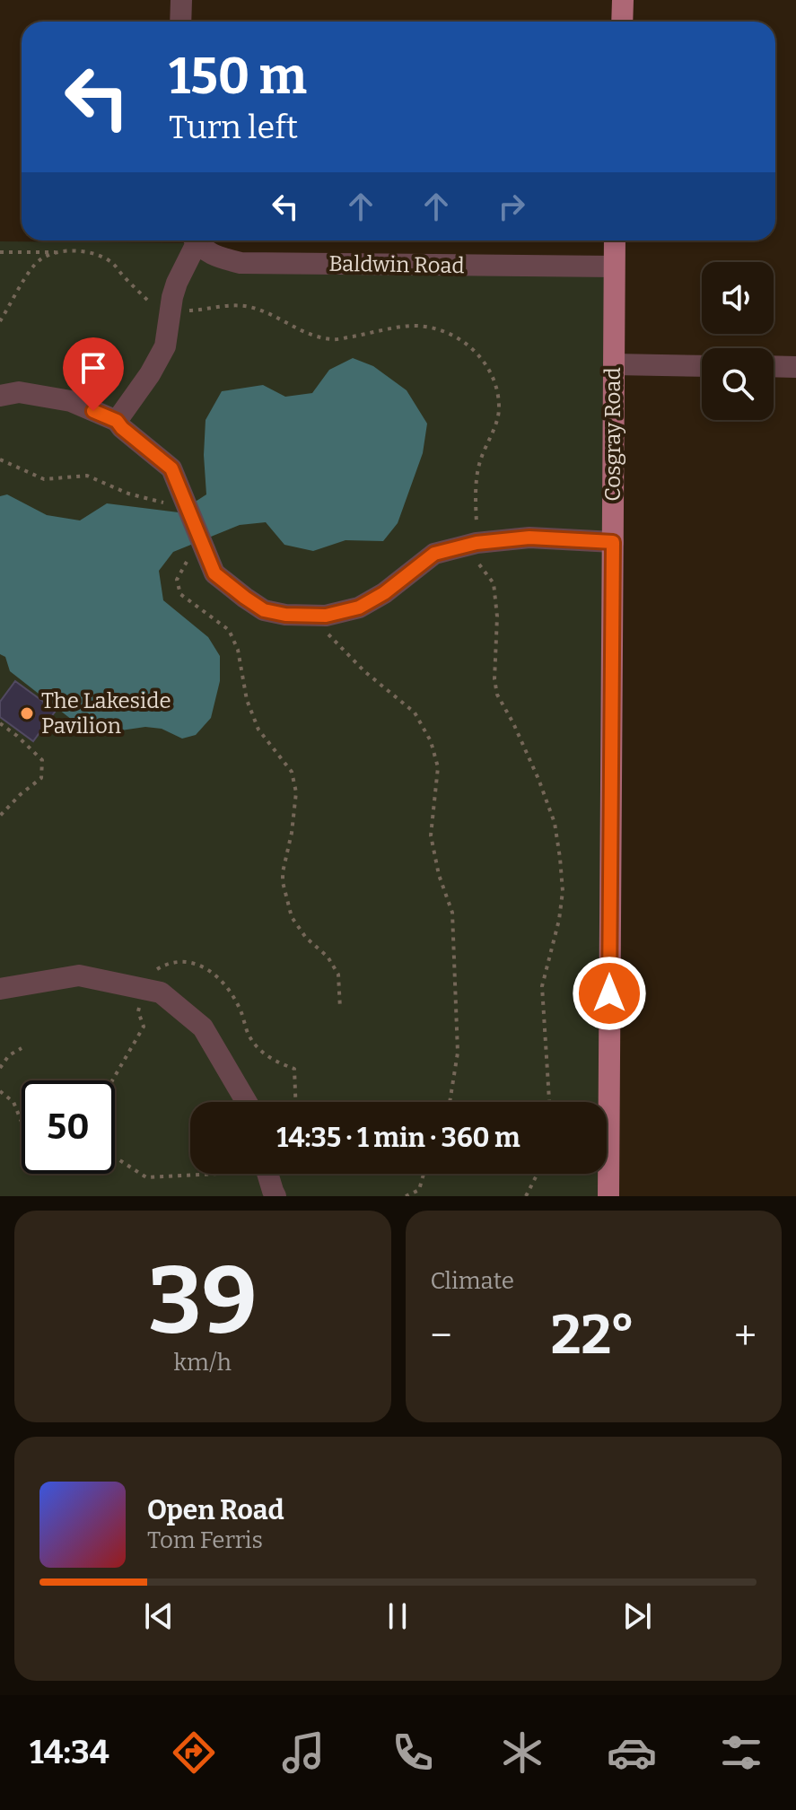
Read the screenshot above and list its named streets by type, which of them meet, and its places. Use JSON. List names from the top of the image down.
{
  "streets": {
    "main road": ["Cosgray Road"],
    "street": ["Baldwin Road"]
  },
  "crossings": [
    ["Baldwin Road", "Cosgray Road"]
  ],
  "places": ["The Lakeside Pavilion"],
  "page": {
    "turn": ["150 m", "Turn left"],
    "limit": "50",
    "trip": "14:35 · 1 min · 360 m",
    "tile": [
      ["39", "km/h"],
      "Climate"
    ],
    "heat": ["−", "22°", "+"],
    "song": ["Open Road", "Tom Ferris"],
    "tabs": "14:34"
  }
}
